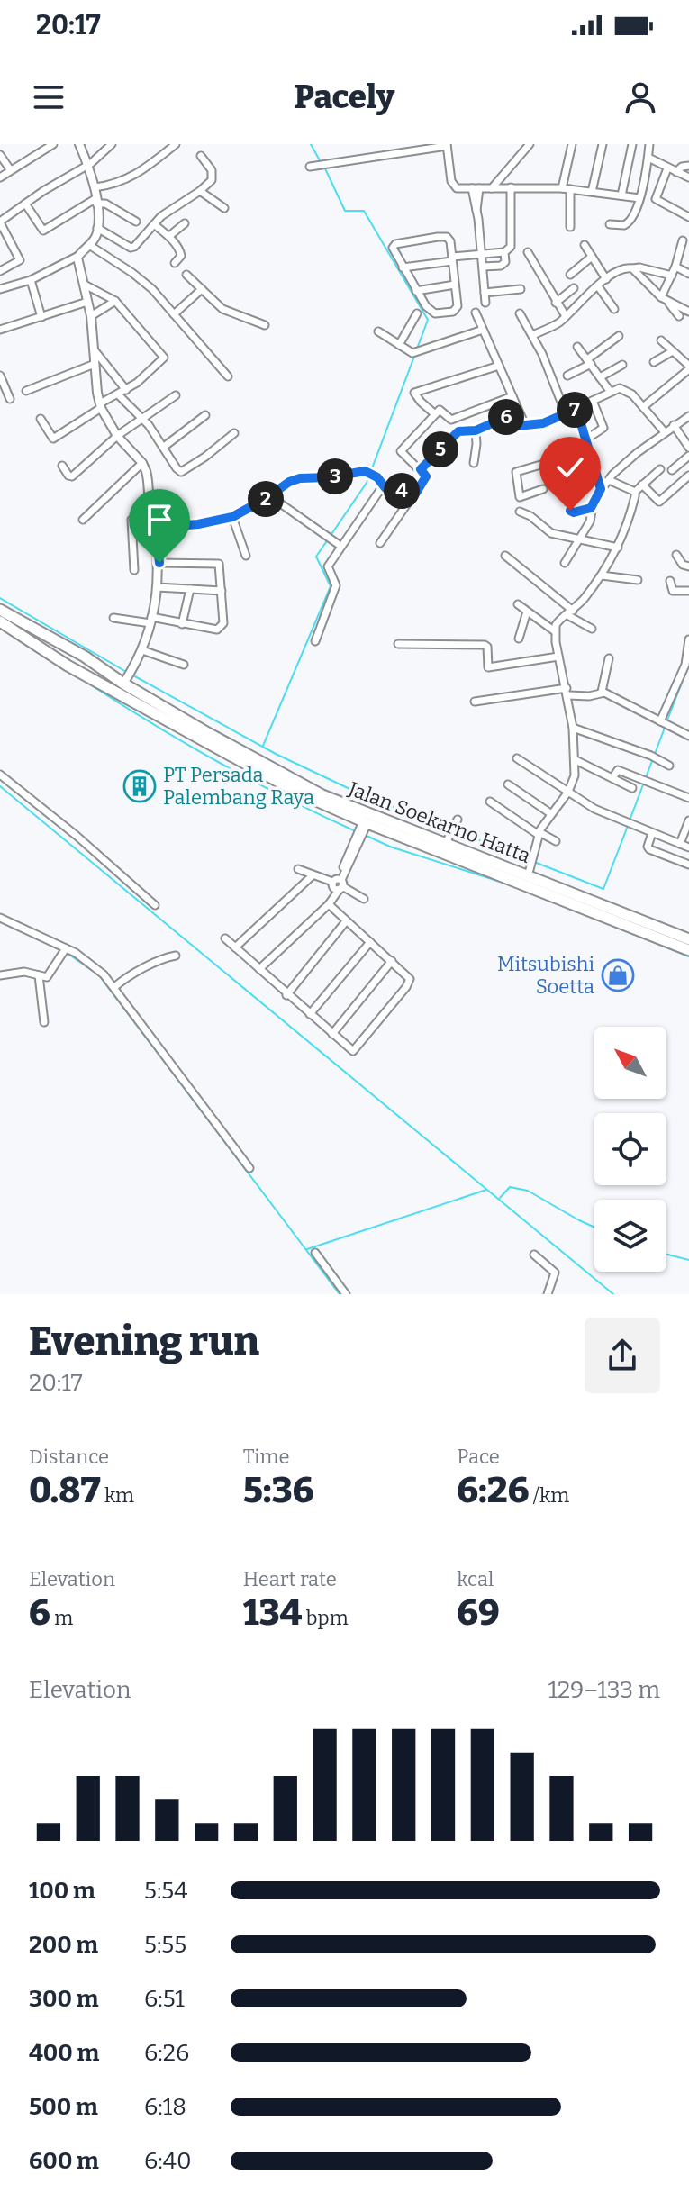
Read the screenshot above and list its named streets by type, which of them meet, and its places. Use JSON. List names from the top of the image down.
{
  "streets": {
    "highway": ["Jalan Soekarno Hatta"]
  },
  "places": {
    "building": ["PT Persada Palembang Raya"],
    "shop": ["Mitsubishi Soetta"]
  },
  "north": "top left",
  "page": {
    "status": "20:17",
    "header": "Pacely",
    "pins": [
      "7",
      "6",
      "5",
      "3",
      "4",
      "2"
    ],
    "heading": ["Evening run", "20:17"],
    "stats": [
      ["Distance", "0.87 km"],
      ["Time", "5:36"],
      ["Pace", "6:26 /km"],
      ["Elevation", "6 m"],
      ["Heart rate", "134 bpm"],
      ["kcal", "69"]
    ],
    "chart": ["Elevation", "129–133 m"],
    "list": [
      {
        "name": "100 m",
        "note": "5:54"
      },
      {
        "name": "200 m",
        "note": "5:55"
      },
      {
        "name": "300 m",
        "note": "6:51"
      },
      {
        "name": "400 m",
        "note": "6:26"
      },
      {
        "name": "500 m",
        "note": "6:18"
      },
      {
        "name": "600 m",
        "note": "6:40"
      }
    ]
  }
}
